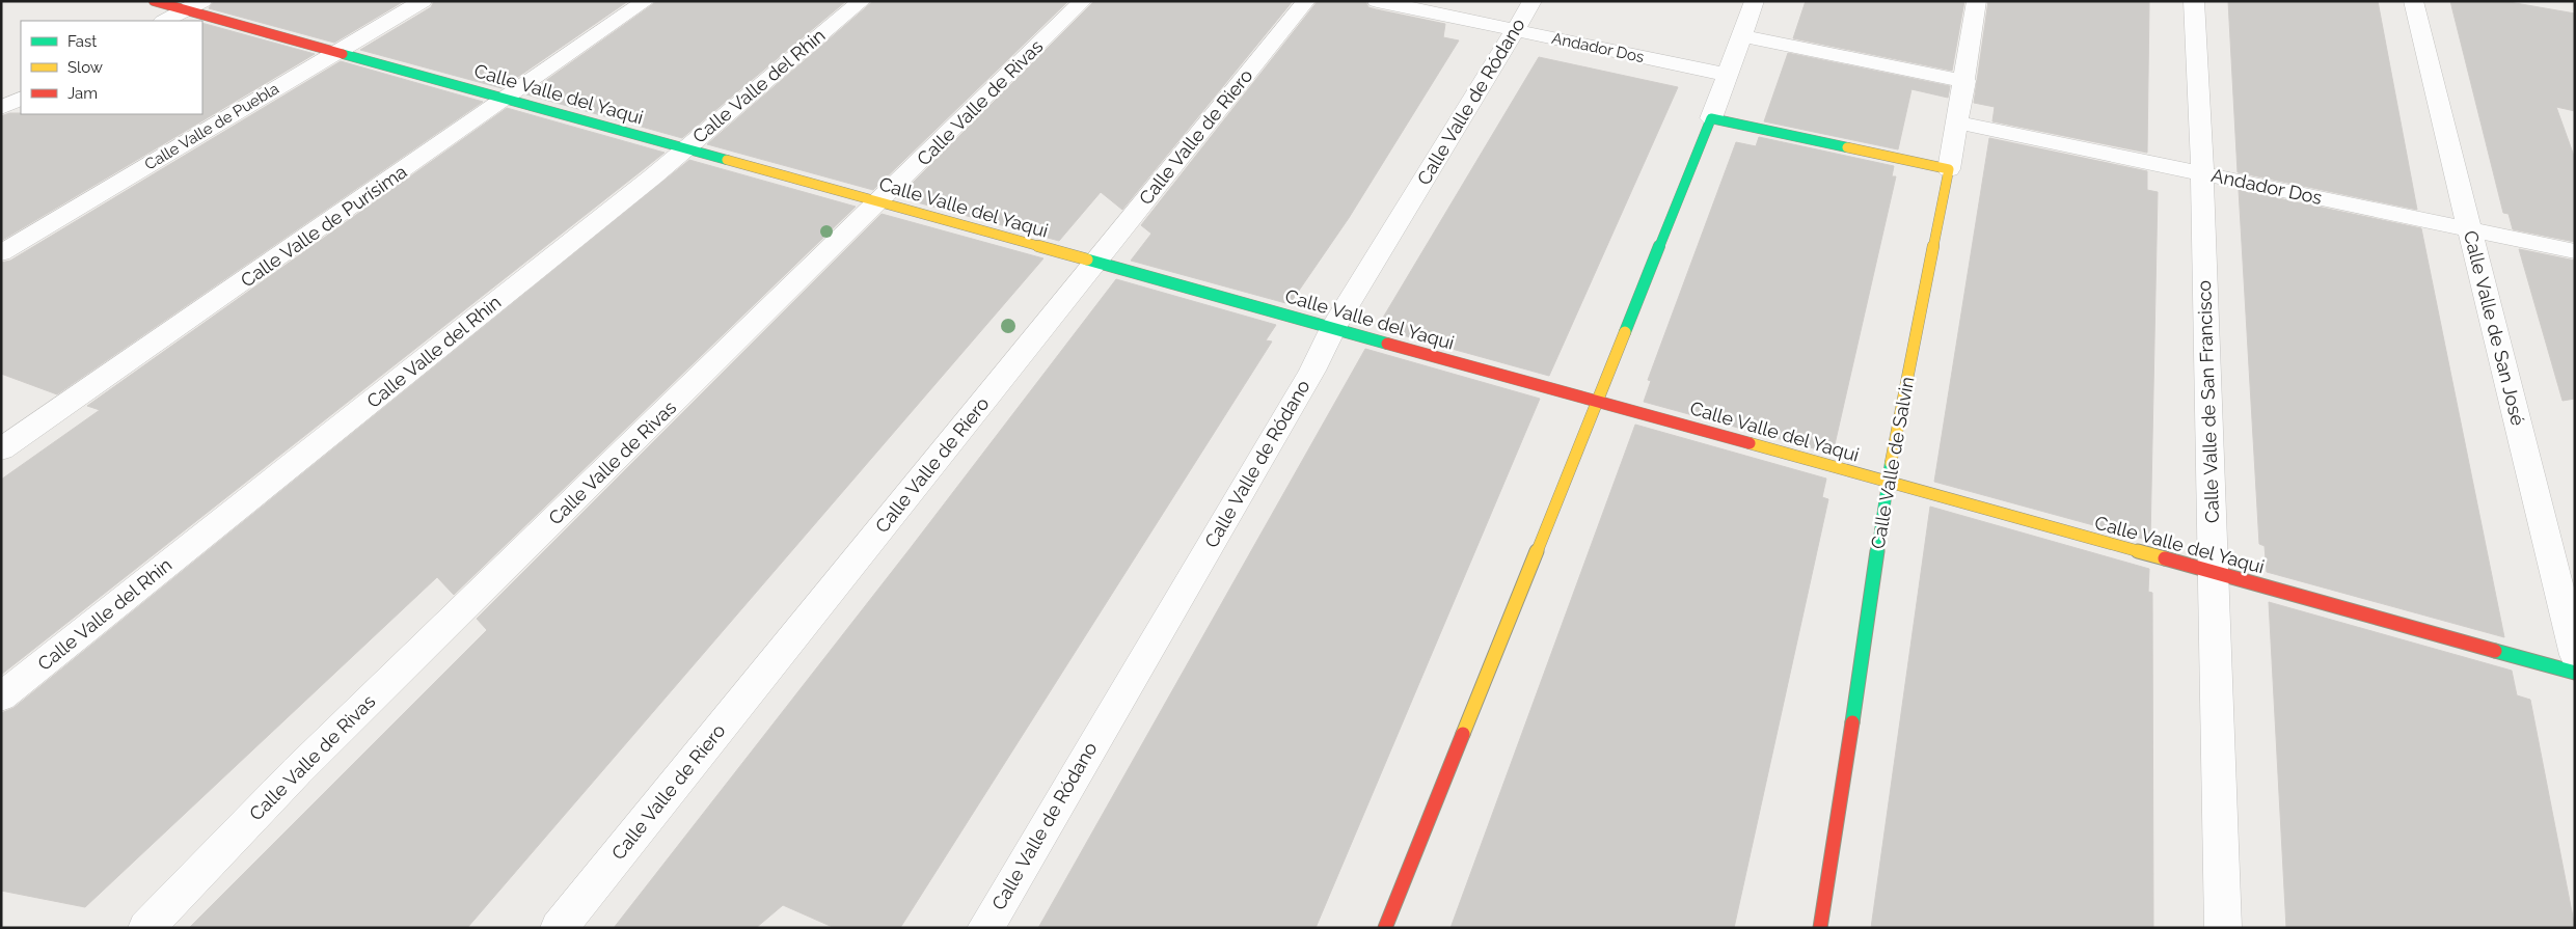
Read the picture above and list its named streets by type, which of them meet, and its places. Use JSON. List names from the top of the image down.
{
  "streets": {
    "street": [
      "Andador Dos",
      "Calle Valle del Rhin",
      "Calle Valle del Yaqui",
      "Calle Valle de Ródano",
      "Calle Valle de Rivas",
      "Calle Valle de Puebla",
      "Calle Valle de Riero",
      "Calle Valle de Purísima",
      "Calle Valle de San José",
      "Calle Valle de San Francisco",
      "Calle Valle de Salvin"
    ]
  },
  "crossings": [
    ["Andador Dos", "Calle Valle de Ródano"],
    ["Andador Dos", "Calle Valle de San José"],
    ["Andador Dos", "Calle Valle de San Francisco"],
    ["Andador Dos", "Calle Valle de Salvin"],
    ["Calle Valle del Rhin", "Calle Valle del Yaqui"],
    ["Calle Valle del Yaqui", "Calle Valle de Ródano"],
    ["Calle Valle del Yaqui", "Calle Valle de Rivas"],
    ["Calle Valle del Yaqui", "Calle Valle de Puebla"],
    ["Calle Valle del Yaqui", "Calle Valle de Riero"],
    ["Calle Valle del Yaqui", "Calle Valle de Purísima"],
    ["Calle Valle del Yaqui", "Calle Valle de San Francisco"],
    ["Calle Valle del Yaqui", "Calle Valle de Salvin"]
  ],
  "legend": ["Fast", "Slow", "Jam"]
}
